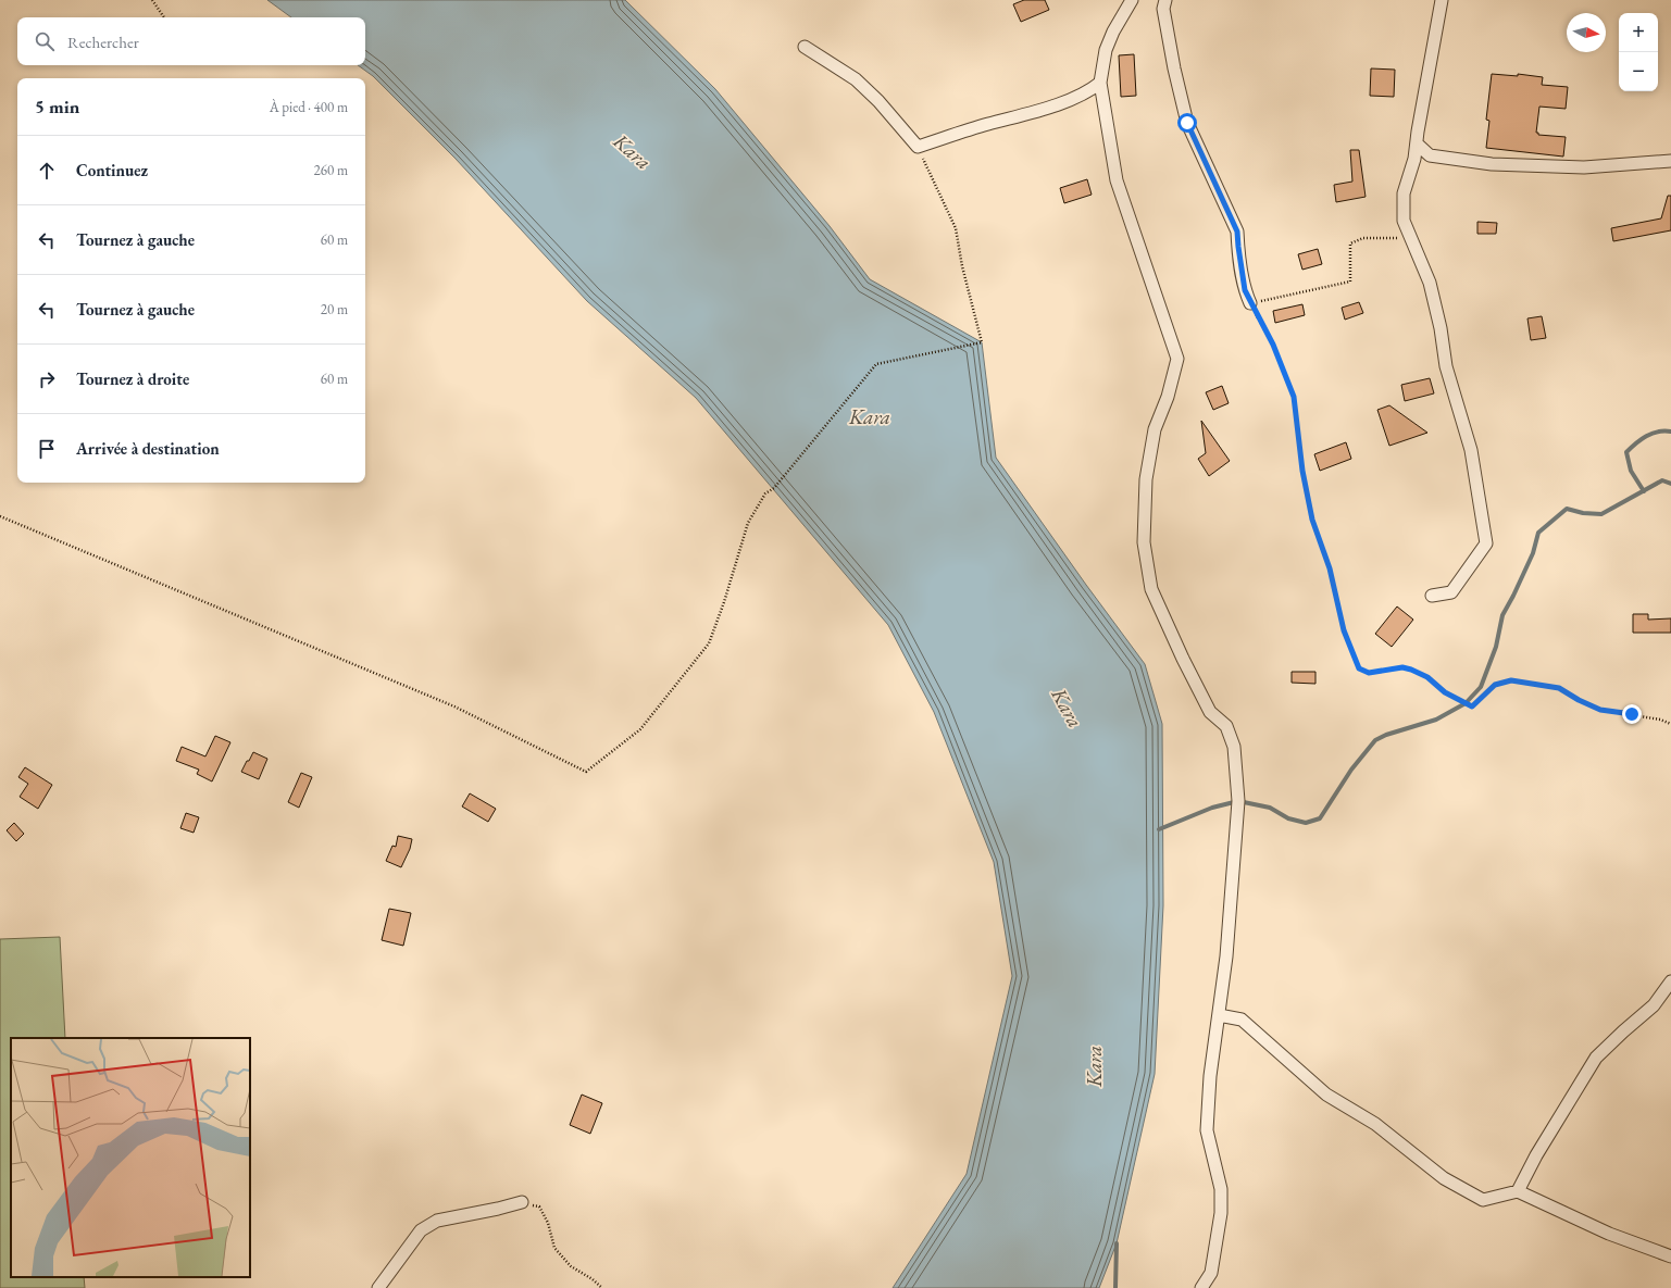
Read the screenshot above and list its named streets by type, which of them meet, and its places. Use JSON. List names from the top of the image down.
{
  "water": ["Kara"],
  "north": "right",
  "page": {
    "map_buttons": ["+", "−"],
    "search": "Rechercher",
    "heading": ["5 min", "À pied · 400 m"],
    "list": [
      ["Continuez", "260 m"],
      ["Tournez à gauche", "60 m"],
      ["Tournez à gauche", "20 m"],
      ["Tournez à droite", "60 m"],
      "Arrivée à destination"
    ]
  }
}
